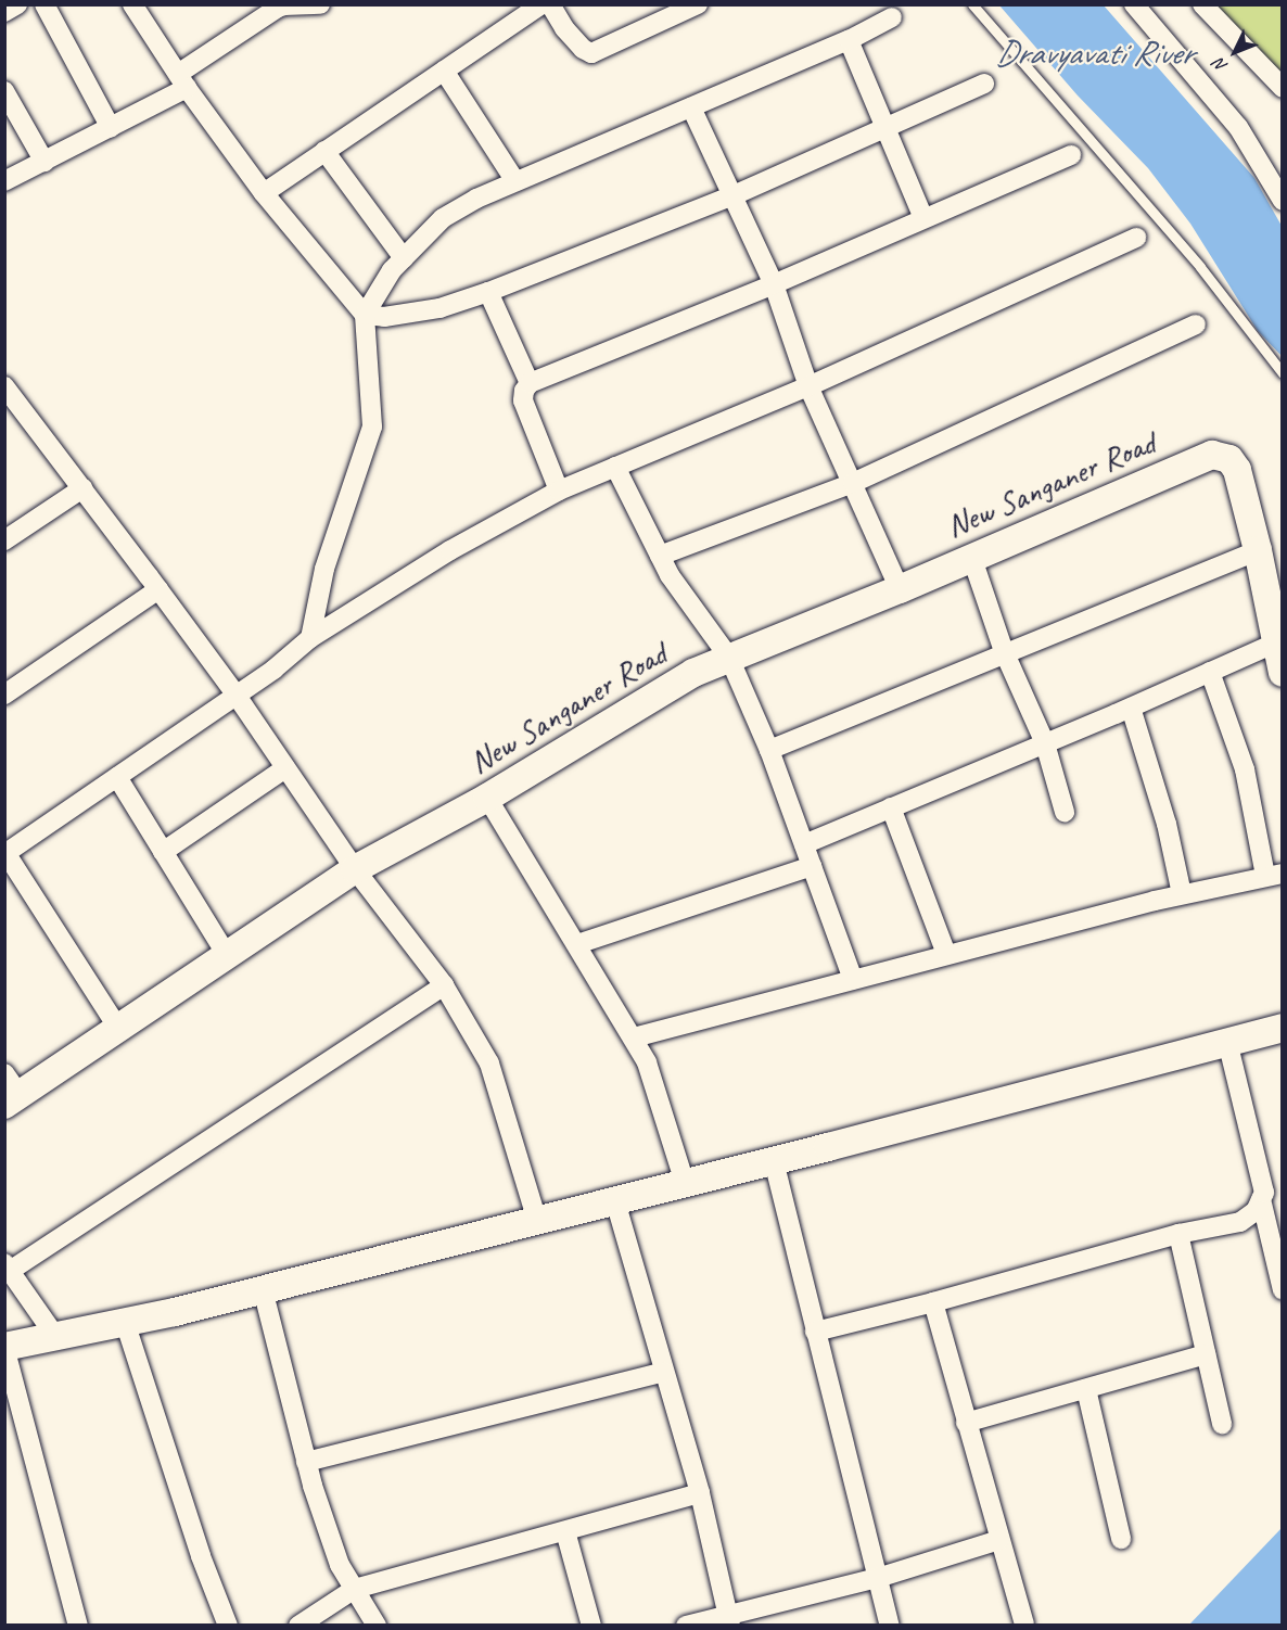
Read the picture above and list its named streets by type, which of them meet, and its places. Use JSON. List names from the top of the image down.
{
  "streets": {
    "street": ["New Sanganer Road"]
  },
  "water": ["Dravyavati River"],
  "north": "bottom left"
}
